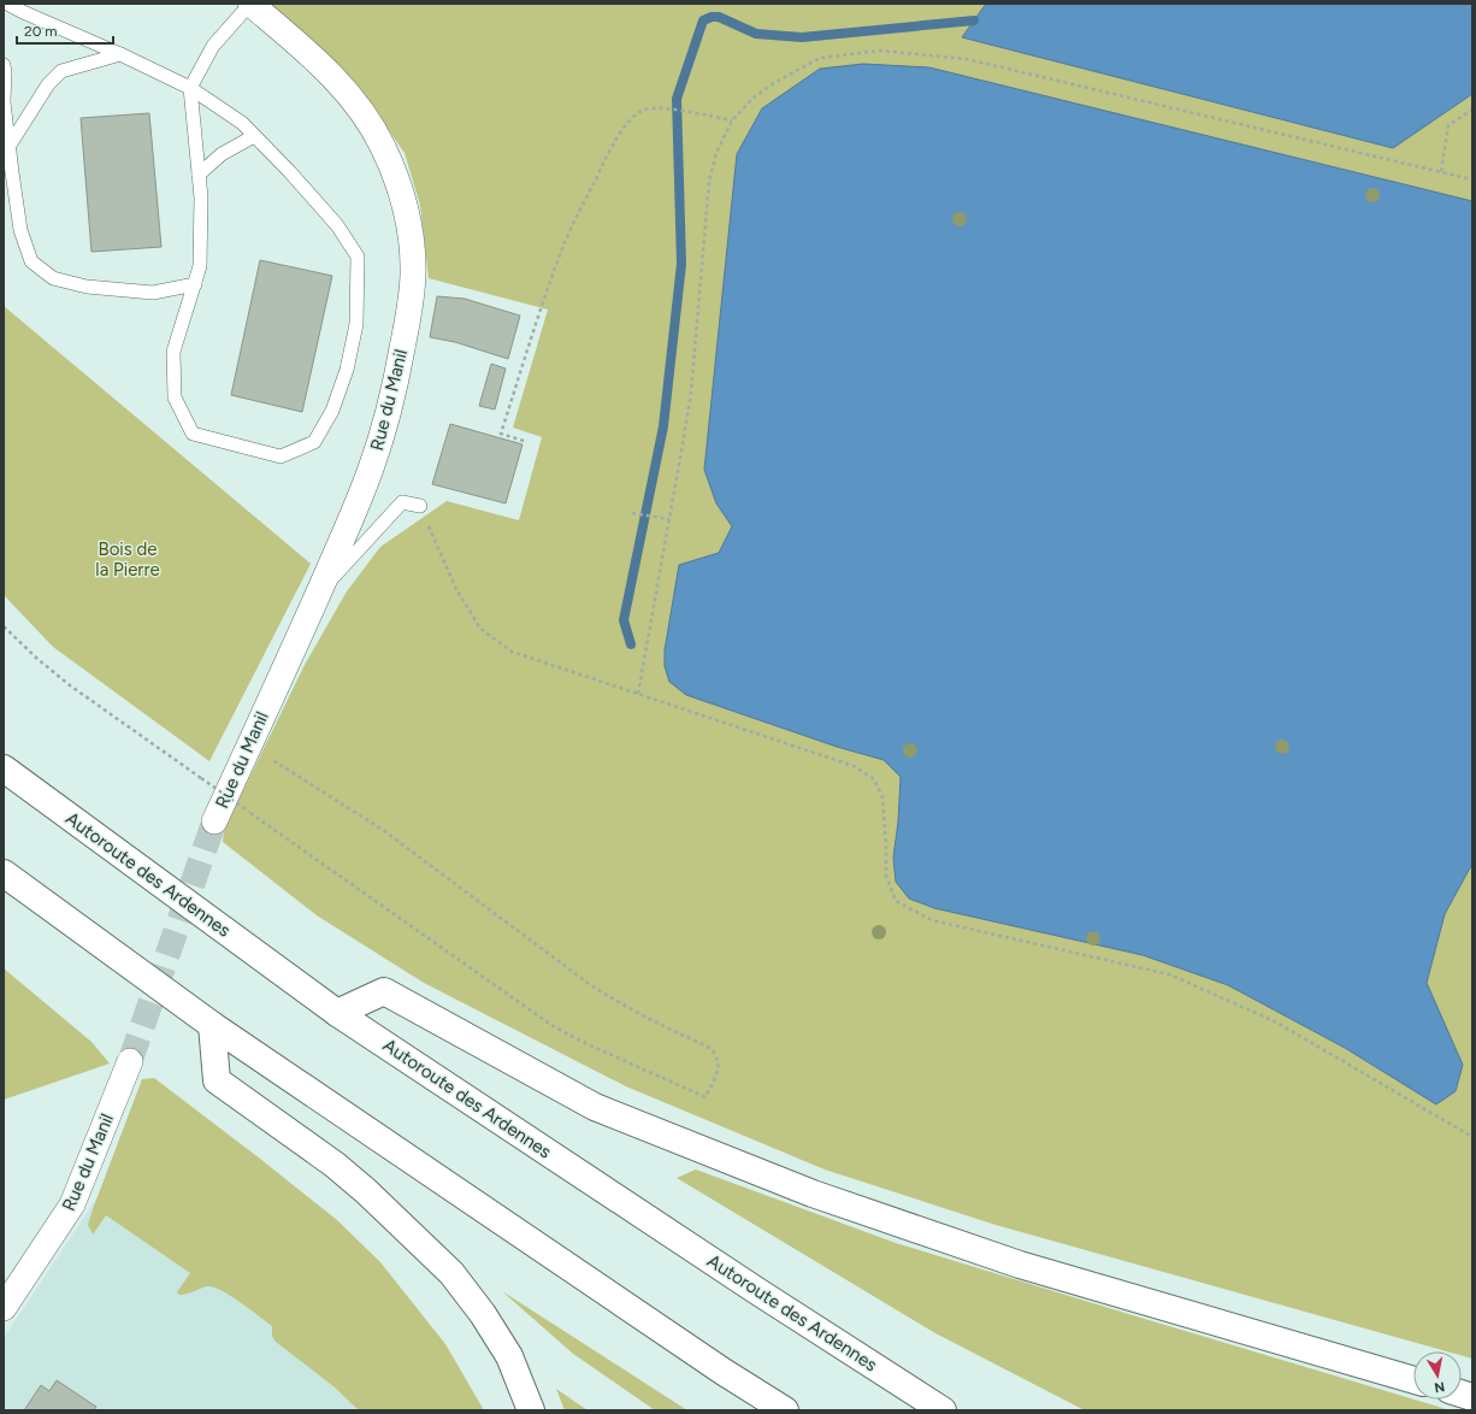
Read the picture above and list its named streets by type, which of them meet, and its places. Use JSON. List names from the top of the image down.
{
  "streets": {
    "highway": ["Autoroute des Ardennes"],
    "street": ["Rue du Manil"]
  },
  "parks": ["Bois de la Pierre"],
  "scale_bar": "20 m",
  "north": "bottom"
}
